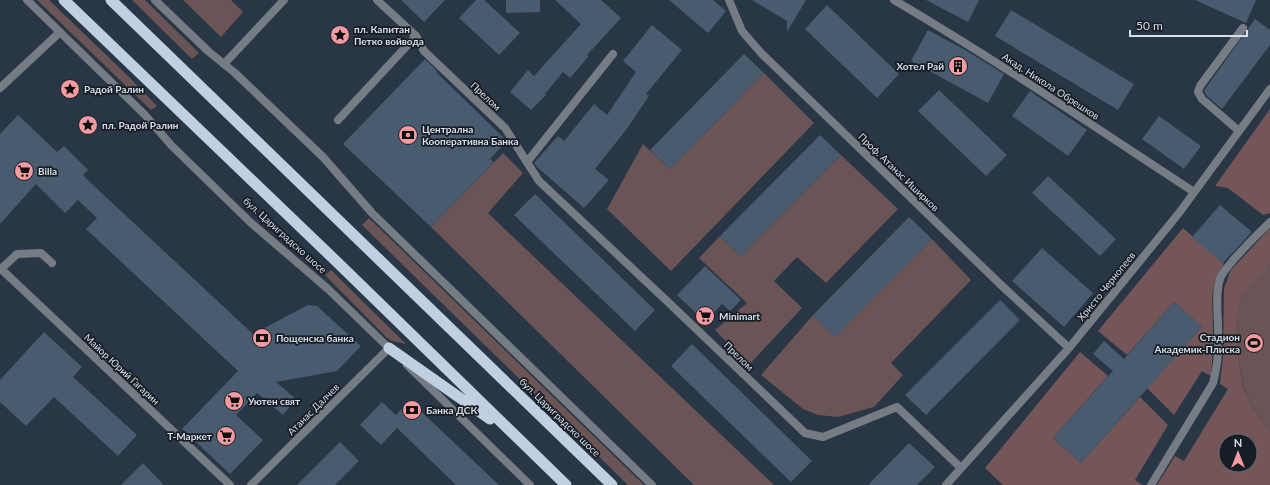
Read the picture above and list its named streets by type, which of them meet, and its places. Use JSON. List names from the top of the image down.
{
  "streets": {
    "highway": ["бул. Цариградско шосе"],
    "street": [
      "Акад. Никола Обрешков",
      "Прелом",
      "Проф. Атанас Иширков",
      "Христо Чернопеев",
      "Майор Юрий Гагарин",
      "Атанас Далчев"
    ]
  },
  "crossings": [
    ["Акад. Никола Обрешков", "Христо Чернопеев"],
    ["Прелом", "Христо Чернопеев"],
    ["Проф. Атанас Иширков", "Христо Чернопеев"],
    ["бул. Цариградско шосе", "Атанас Далчев"]
  ],
  "places": {
    "place": ["пл. Капитан Петко войвода", "Радой Ралин", "пл. Радой Ралин"],
    "building": ["Хотел Рай"],
    "bank": ["Централна Кооперативна Банка", "Пощенска банка", "Банка ДСК"],
    "supermarket": [
      "Billa",
      "Minimart",
      "Уютен свят",
      "Т-Маркет"
    ],
    "sports": ["Стадион Академик-Плиска"]
  },
  "scale_bar": "50 m",
  "north": "top"
}
